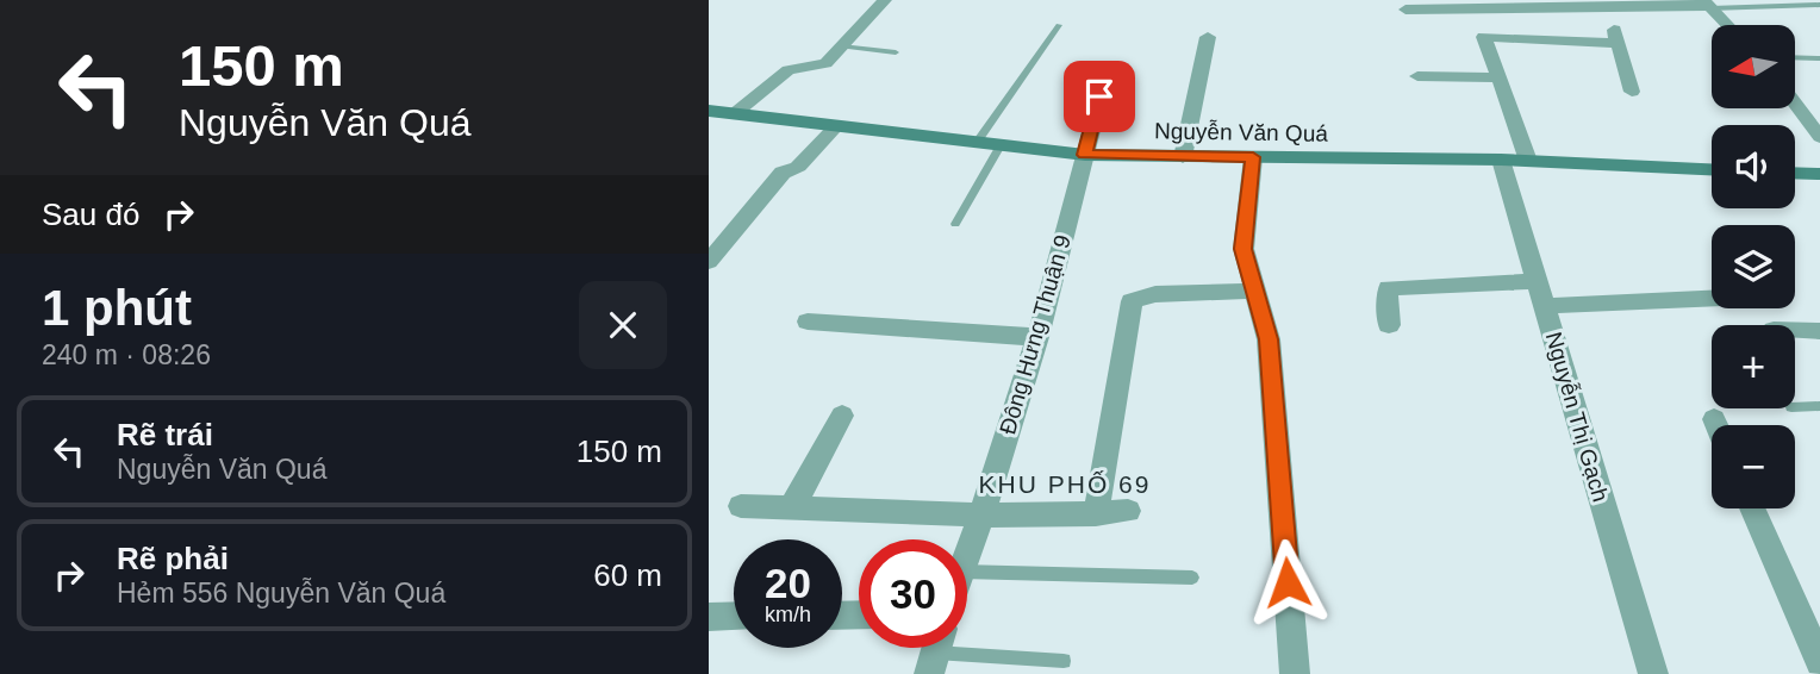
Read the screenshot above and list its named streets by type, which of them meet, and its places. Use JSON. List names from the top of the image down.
{
  "streets": {
    "main road": ["Nguyễn Văn Quá"],
    "street": ["Đông Hưng Thuận 9", "Nguyễn Thị Gạch"]
  },
  "crossings": [
    ["Nguyễn Văn Quá", "Đông Hưng Thuận 9"],
    ["Nguyễn Văn Quá", "Nguyễn Thị Gạch"]
  ],
  "districts": ["KHU PHỐ 69"],
  "north": "left",
  "page": {
    "turn": ["150 m", "Nguyễn Văn Quá"],
    "map_buttons": ["+", "−"],
    "then": "Sau đó",
    "heading": ["1 phút", "240 m · 08:26"],
    "list": [
      {
        "name": "Rẽ trái",
        "note": "Nguyễn Văn Quá",
        "value": "150 m"
      },
      {
        "name": "Rẽ phải",
        "note": "Hẻm 556 Nguyễn Văn Quá",
        "value": "60 m"
      }
    ],
    "speed": "20 km/h",
    "limit": "30"
  }
}
